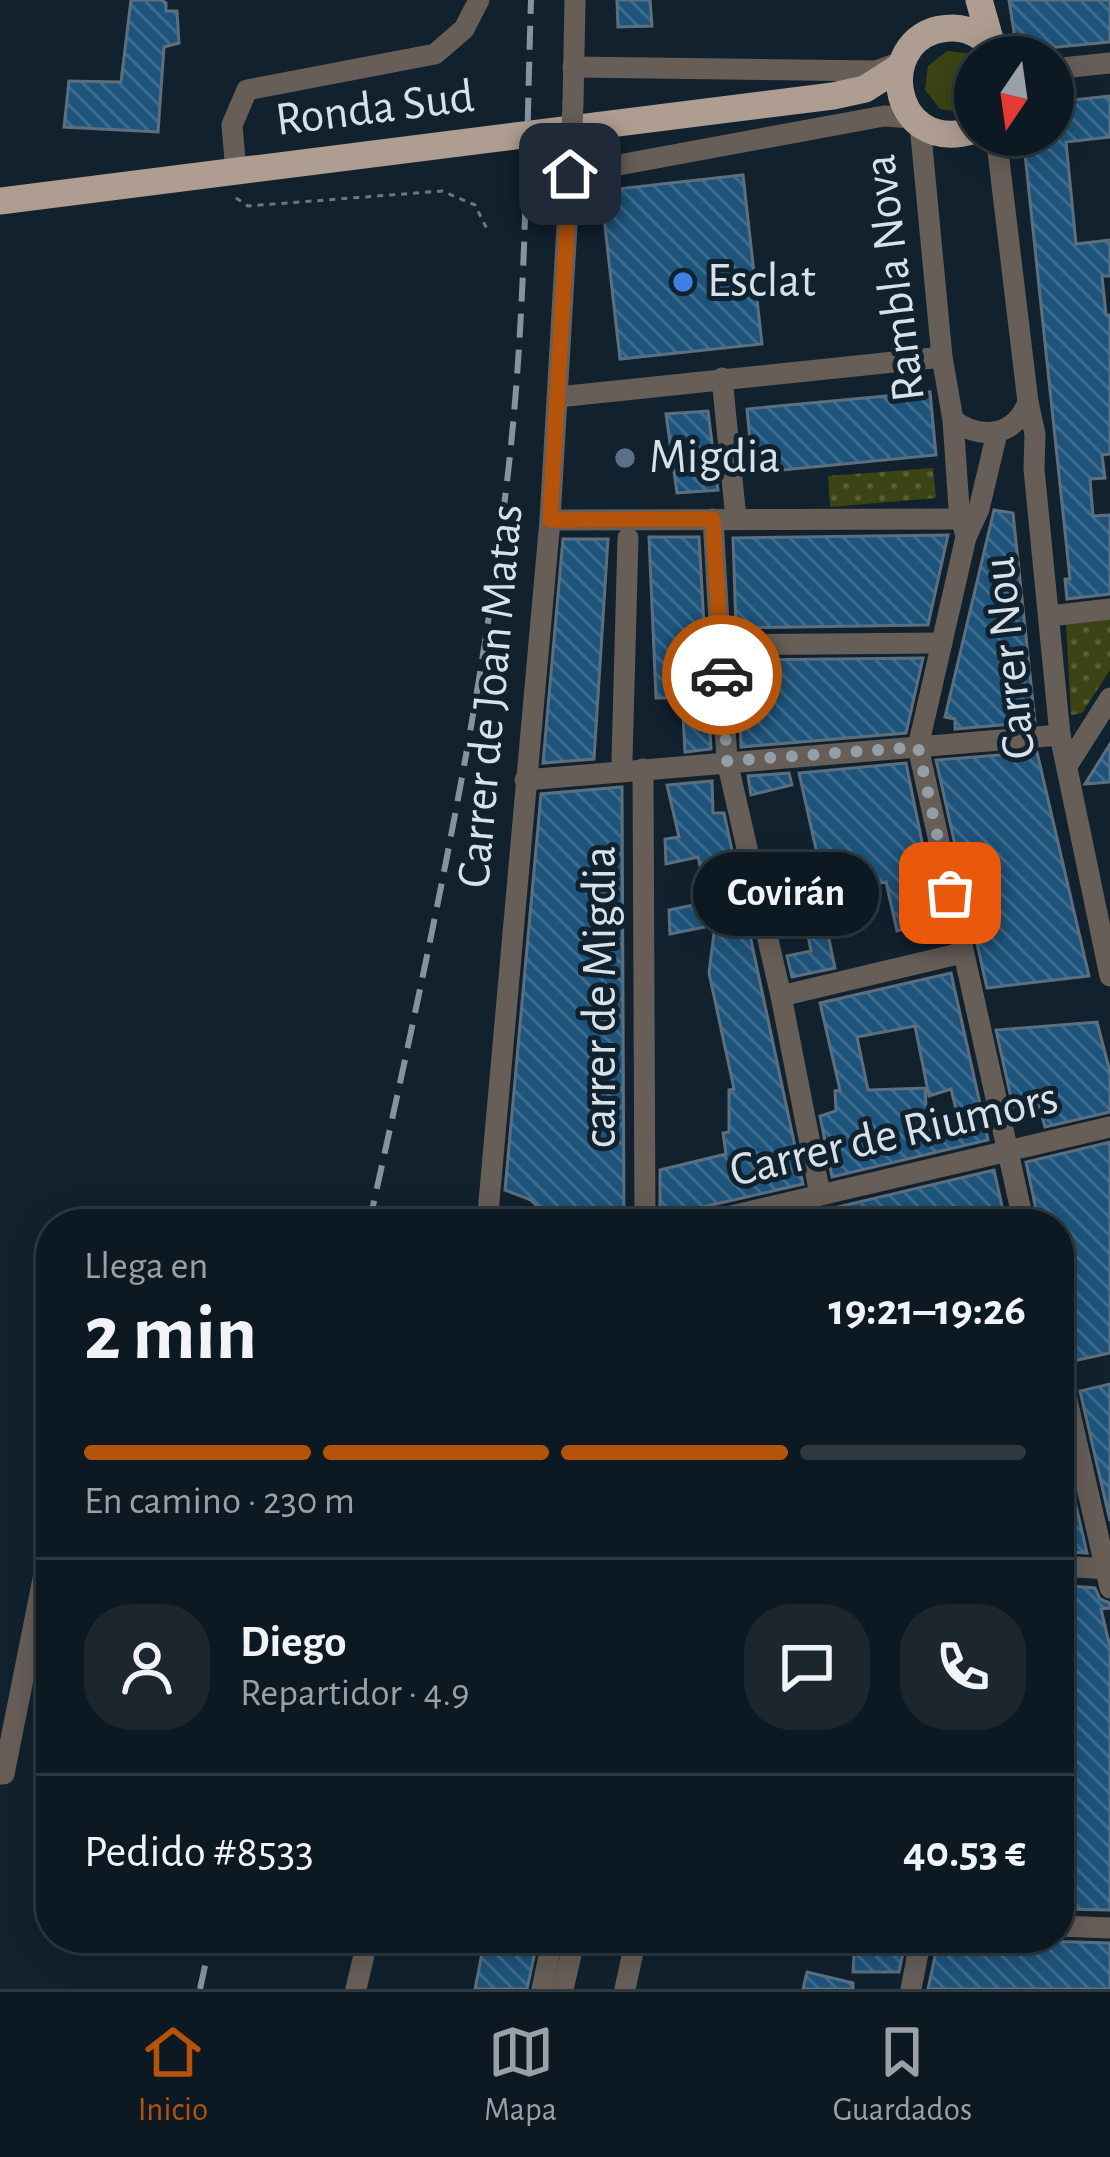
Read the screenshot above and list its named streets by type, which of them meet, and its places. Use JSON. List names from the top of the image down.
{
  "streets": {
    "main road": ["Ronda Sud"],
    "street": [
      "Rambla Nova",
      "Carrer Nou",
      "Carrer de Joan Matas",
      "carrer de Migdia",
      "Carrer de Riumors"
    ]
  },
  "crossings": [
    ["Ronda Sud", "Rambla Nova"],
    ["Rambla Nova", "Carrer Nou"]
  ],
  "places": ["Esclat", "Migdia", "Covirán"],
  "north": "bottom",
  "page": {
    "bubble": "Covirán",
    "heading": ["2 min", "Llega en", "19:21–19:26"],
    "panel": [
      "Diego",
      "Repartidor · 4.9",
      "Pedido #8533",
      "40.53 €"
    ],
    "bar": "En camino · 230 m",
    "tabs": ["Inicio", "Mapa", "Guardados"]
  }
}
